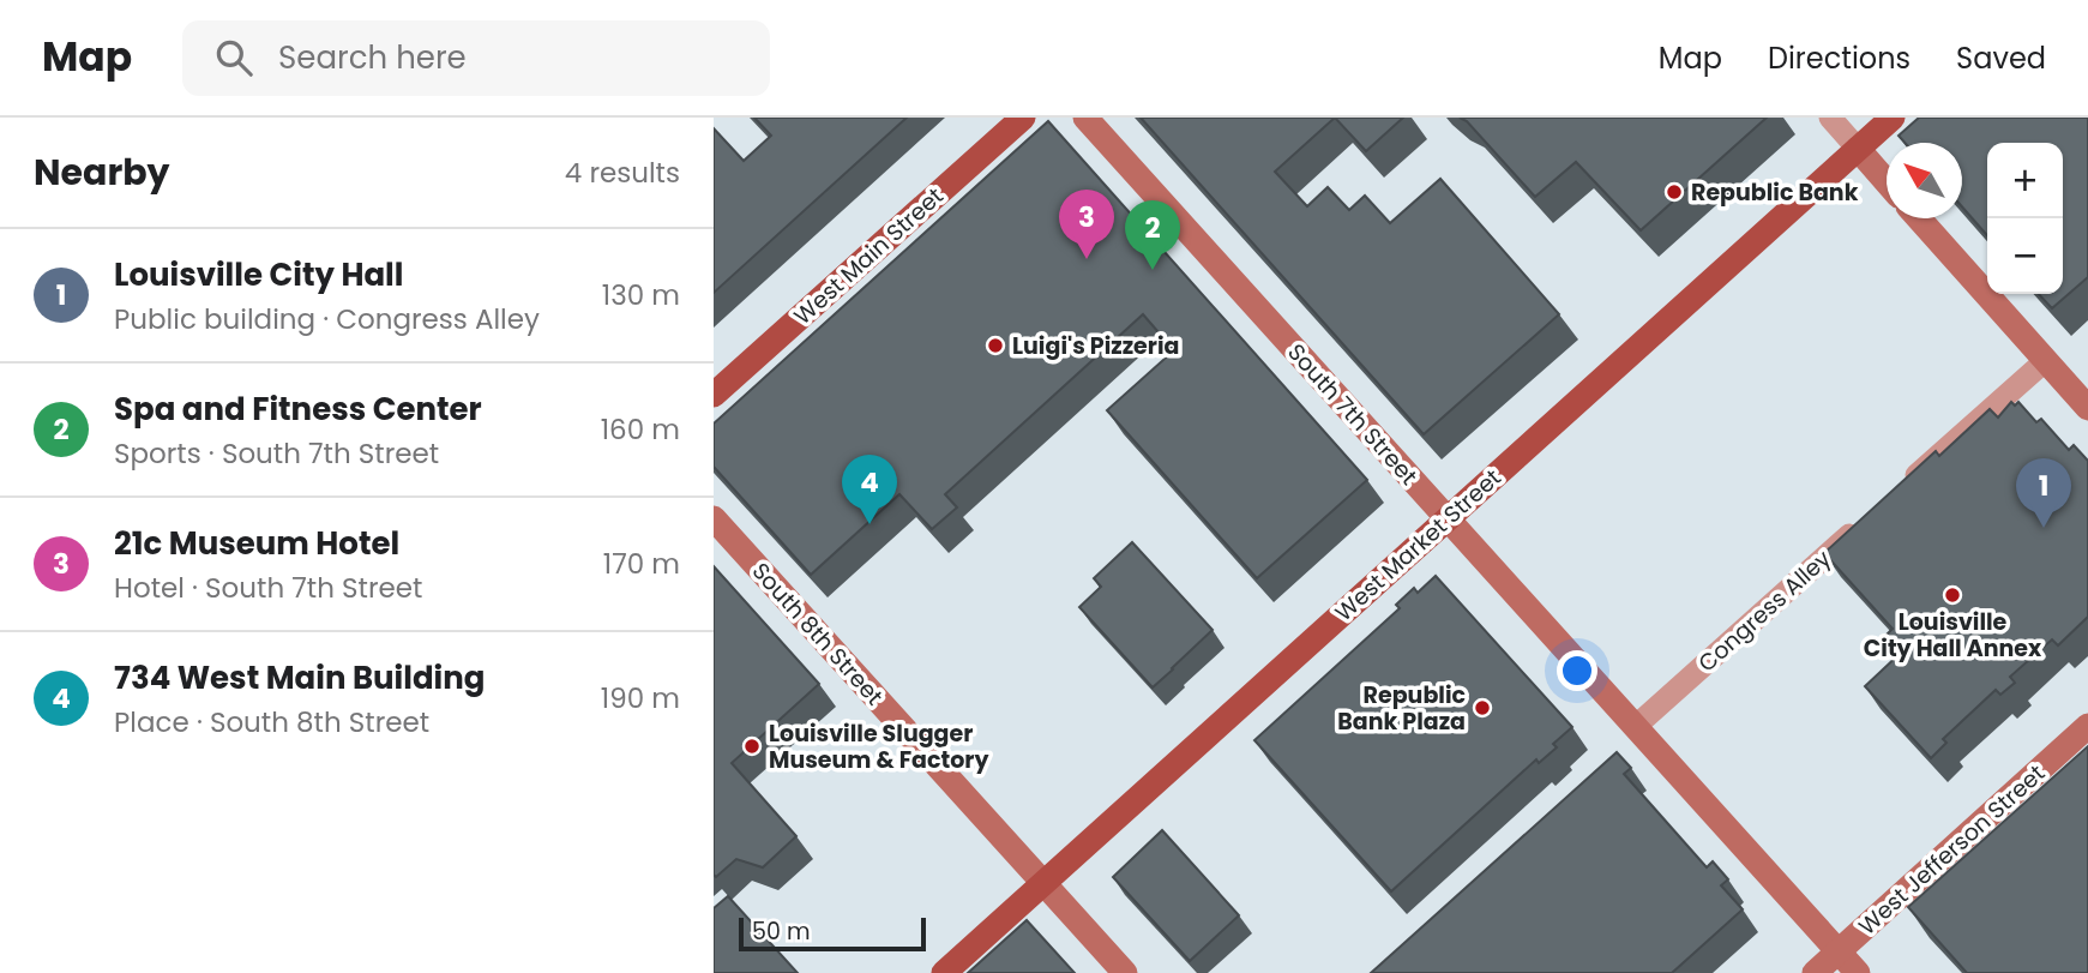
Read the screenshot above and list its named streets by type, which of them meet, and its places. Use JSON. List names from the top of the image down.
{
  "streets": {
    "main road": ["West Main Street", "West Market Street"],
    "street": [
      "South 7th Street",
      "Congress Alley",
      "South 8th Street",
      "West Jefferson Street"
    ]
  },
  "crossings": [
    ["South 7th Street", "West Market Street"],
    ["South 7th Street", "Congress Alley"],
    ["South 7th Street", "West Jefferson Street"],
    ["West Market Street", "South 8th Street"]
  ],
  "places": [
    "Republic Bank",
    "Luigi's Pizzeria",
    "Louisville City Hall Annex",
    "Republic Bank Plaza",
    "Louisville Slugger Museum & Factory"
  ],
  "scale_bar": "50 m",
  "north": "top left",
  "page": {
    "header": "Map",
    "search": "Search here",
    "nav": ["Map", "Directions", "Saved"],
    "heading": ["Nearby", "4 results"],
    "map_buttons": ["+", "−"],
    "pins": [
      "3",
      "2",
      "4",
      "1"
    ],
    "list": [
      {
        "mark": "1",
        "name": "Louisville City Hall",
        "note": "Public building · Congress Alley",
        "value": "130 m"
      },
      {
        "mark": "2",
        "name": "Spa and Fitness Center",
        "note": "Sports · South 7th Street",
        "value": "160 m"
      },
      {
        "mark": "3",
        "name": "21c Museum Hotel",
        "note": "Hotel · South 7th Street",
        "value": "170 m"
      },
      {
        "mark": "4",
        "name": "734 West Main Building",
        "note": "Place · South 8th Street",
        "value": "190 m"
      }
    ],
    "scale": "50 m"
  }
}
